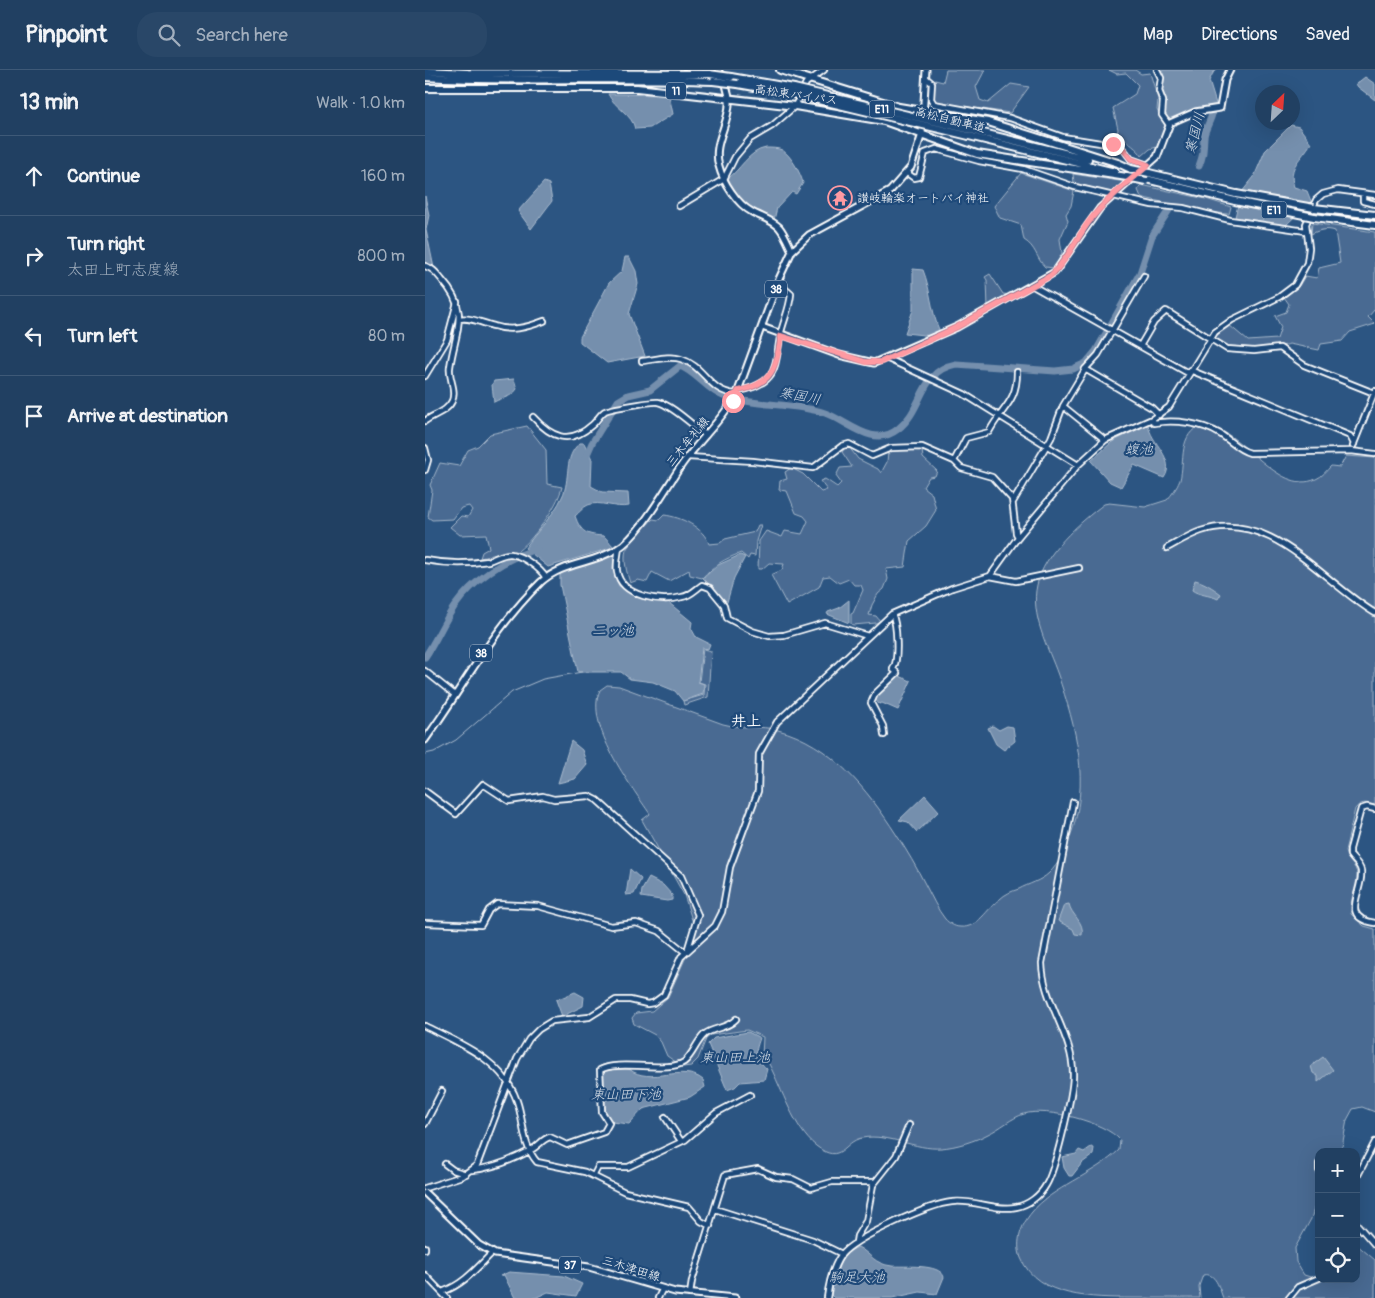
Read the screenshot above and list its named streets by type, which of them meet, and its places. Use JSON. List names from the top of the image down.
{
  "streets": {
    "highway": [
      "11",
      "高松東バイパス",
      "E11",
      "高松自動車道"
    ],
    "main road": [
      "38",
      "三木牟礼線",
      "37",
      "三木津田線"
    ]
  },
  "crossings": [
    ["高松東バイパス", "高松自動車道"],
    ["高松東バイパス", "三木牟礼線"]
  ],
  "districts": ["井上"],
  "water": [
    "寒国川",
    "蝮池",
    "二ッ池",
    "東山田上池",
    "東山田下池",
    "駒足大池"
  ],
  "places": {
    "temple": ["讃岐輪楽オートバイ神社"]
  },
  "north": "top right",
  "page": {
    "header": "Pinpoint",
    "search": "Search here",
    "nav": ["Map", "Directions", "Saved"],
    "heading": ["13 min", "Walk · 1.0 km"],
    "list": [
      ["Continue", "160 m"],
      ["Turn right", "太田上町志度線", "800 m"],
      ["Turn left", "80 m"],
      "Arrive at destination"
    ],
    "map_buttons": ["+", "−"]
  }
}
